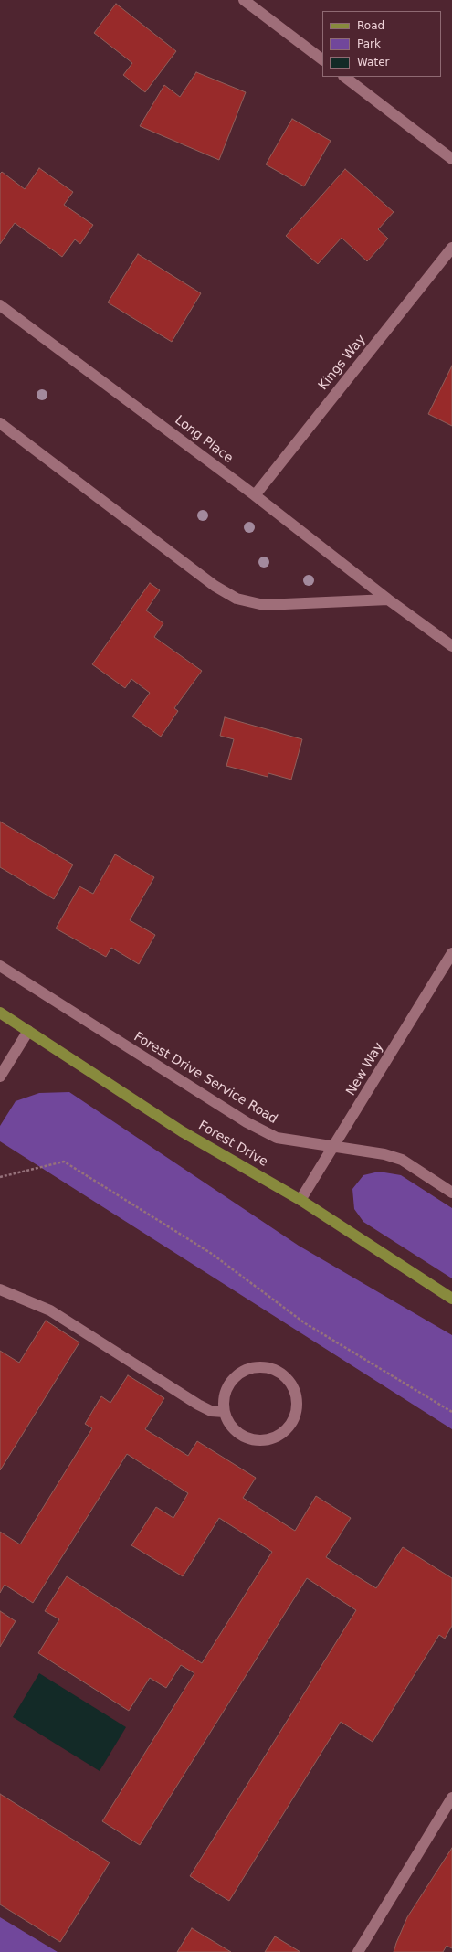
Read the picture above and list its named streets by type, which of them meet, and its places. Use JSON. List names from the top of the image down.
{
  "streets": {
    "main road": ["Forest Drive"],
    "street": [
      "Kings Way",
      "Long Place",
      "New Way",
      "Forest Drive Service Road"
    ]
  },
  "crossings": [
    ["Kings Way", "Long Place"],
    ["New Way", "Forest Drive Service Road"],
    ["New Way", "Forest Drive"]
  ],
  "legend": ["Road", "Park", "Water"]
}
